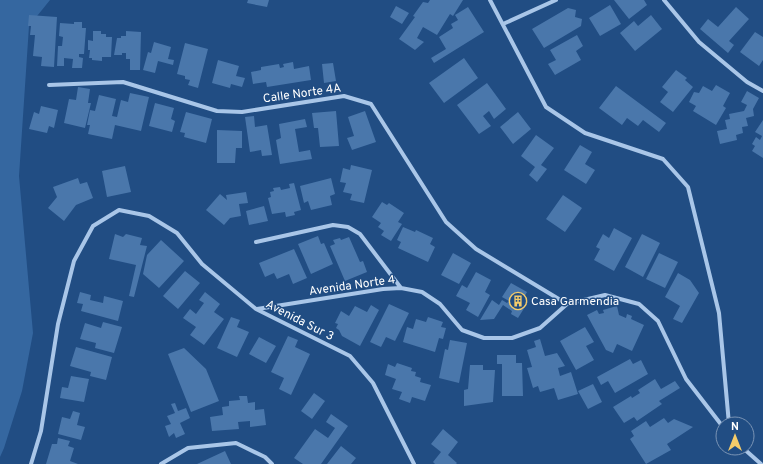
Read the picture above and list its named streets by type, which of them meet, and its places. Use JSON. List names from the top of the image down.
{
  "streets": {
    "street": ["Calle Norte 4A", "Avenida Norte 4", "Avenida Sur 3"]
  },
  "crossings": [
    ["Calle Norte 4A", "Avenida Norte 4"],
    ["Avenida Norte 4", "Avenida Sur 3"]
  ],
  "places": {
    "building": ["Casa Garmendia"]
  },
  "north": "top"
}
